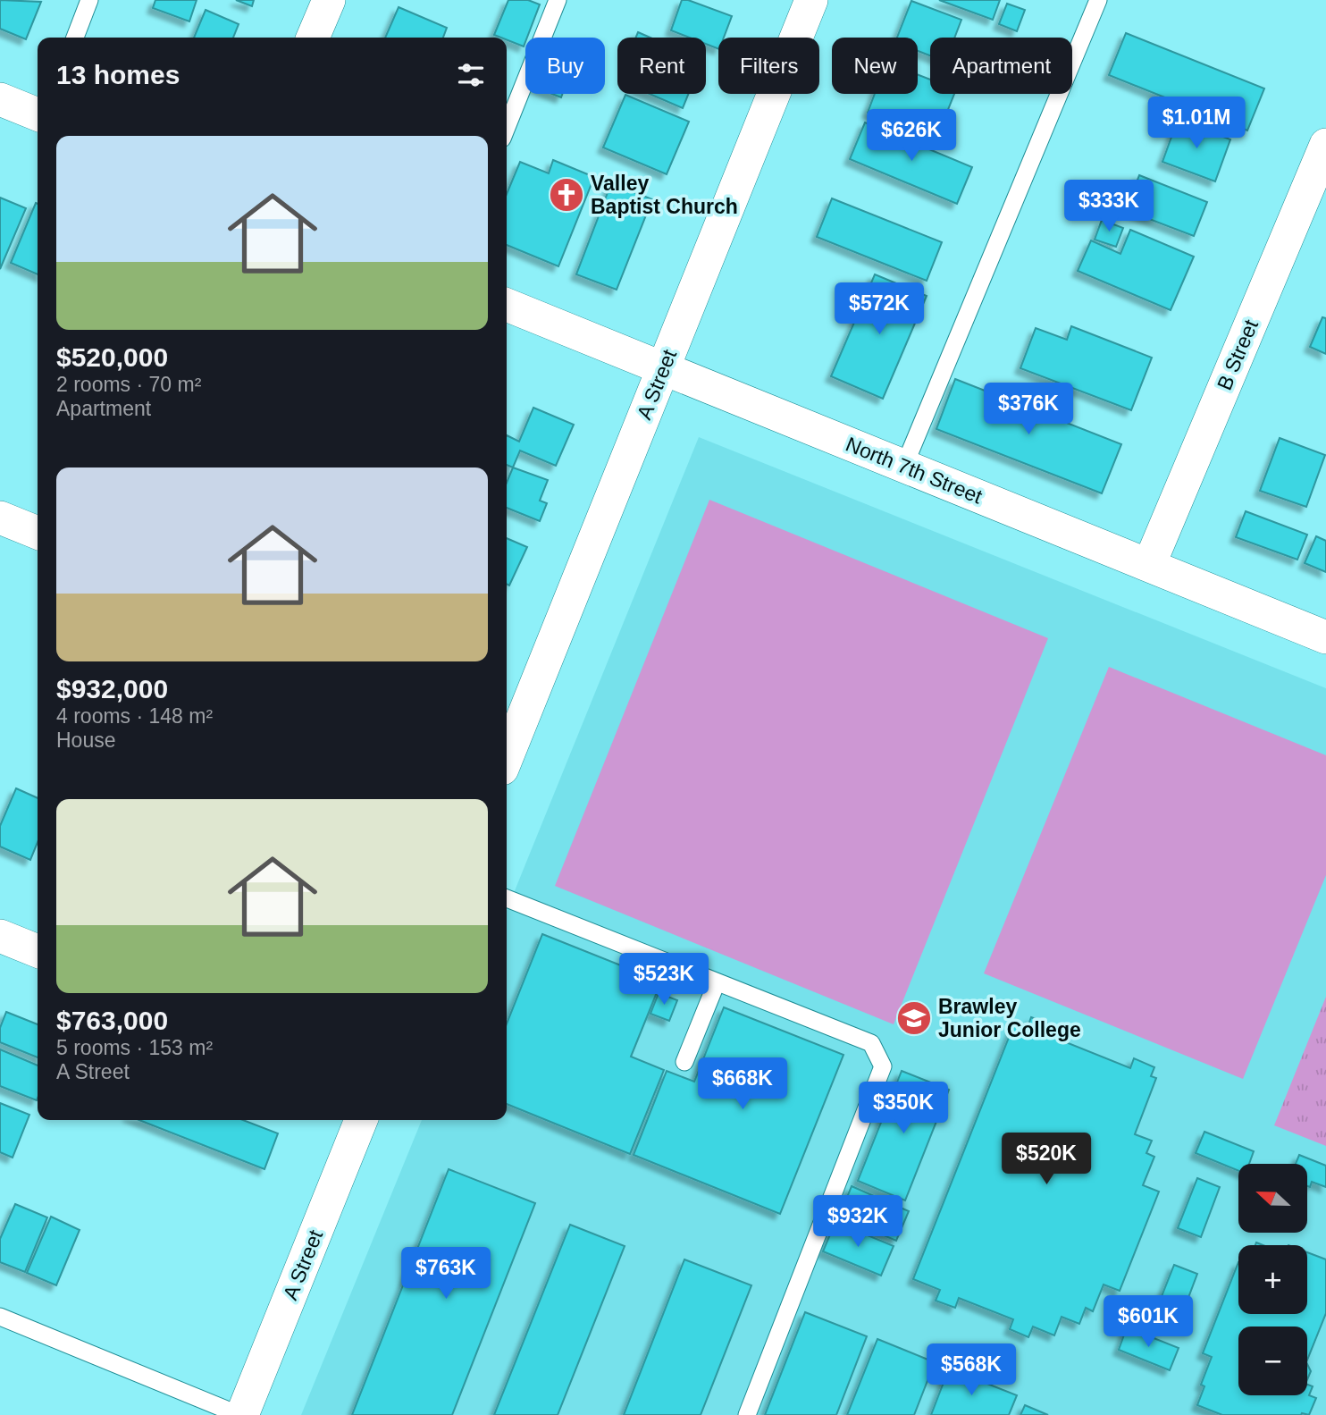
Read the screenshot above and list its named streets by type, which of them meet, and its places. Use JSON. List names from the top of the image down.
{
  "streets": {
    "street": ["B Street", "A Street", "North 7th Street"]
  },
  "crossings": [
    ["B Street", "North 7th Street"],
    ["A Street", "North 7th Street"]
  ],
  "places": {
    "church": ["Valley Baptist Church"],
    "school or university": ["Brawley Junior College"]
  },
  "north": "left",
  "page": {
    "chip": [
      "Buy",
      "Rent",
      "Filters",
      "New",
      "Apartment"
    ],
    "heading": "13 homes",
    "price": [
      "$1.01M",
      "$626K",
      "$333K",
      "$572K",
      "$376K",
      "$523K",
      "$668K",
      "$350K",
      "$520K",
      "$932K",
      "$763K",
      "$601K",
      "$568K"
    ],
    "list": [
      {
        "name": "$520,000",
        "note": "2 rooms · 70 m² · Apartment"
      },
      {
        "name": "$932,000",
        "note": "4 rooms · 148 m² · House"
      },
      {
        "name": "$763,000",
        "note": "5 rooms · 153 m² · A Street"
      }
    ],
    "map_buttons": ["+", "−"]
  }
}
